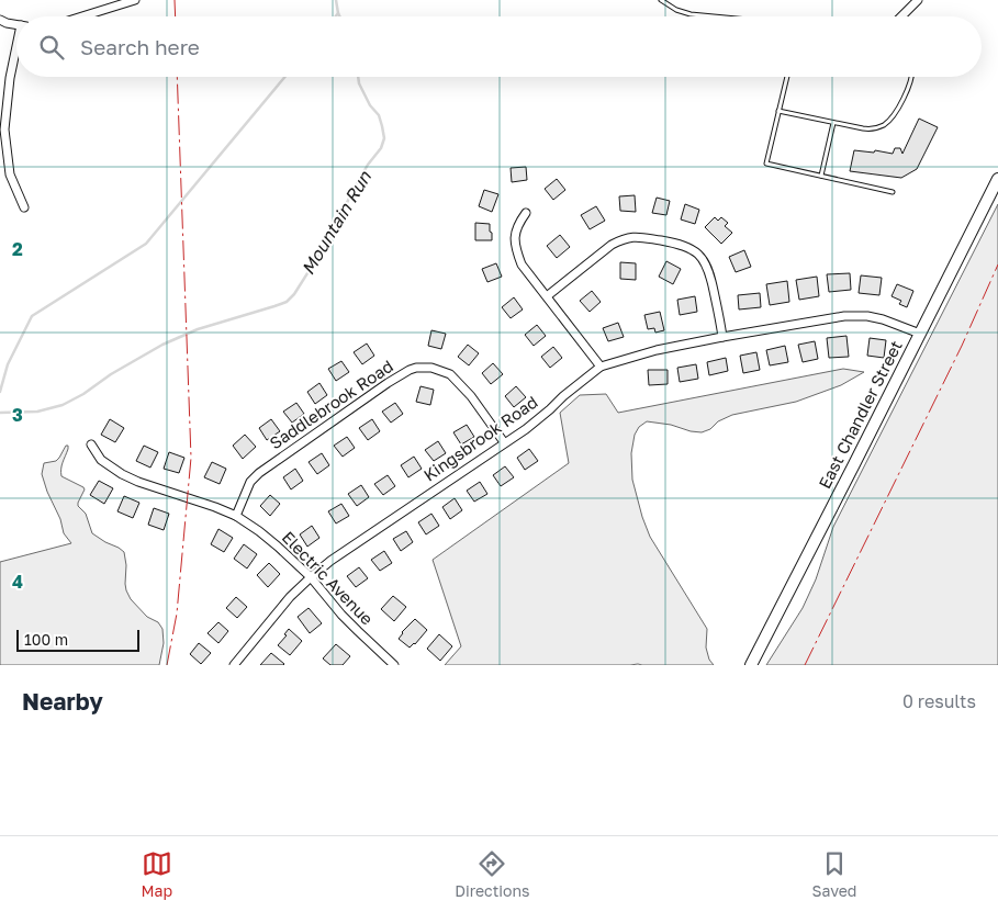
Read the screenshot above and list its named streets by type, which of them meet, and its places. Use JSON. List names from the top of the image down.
{
  "streets": {
    "street": [
      "Saddlebrook Road",
      "East Chandler Street",
      "Kingsbrook Road",
      "Electric Avenue"
    ]
  },
  "crossings": [
    ["Saddlebrook Road", "Kingsbrook Road"],
    ["Saddlebrook Road", "Electric Avenue"],
    ["East Chandler Street", "Kingsbrook Road"],
    ["Kingsbrook Road", "Electric Avenue"]
  ],
  "water": ["Mountain Run"],
  "scale_bar": "100 m",
  "page": {
    "search": "Search here",
    "scale": "100 m",
    "heading": ["Nearby", "0 results"],
    "nav": ["Map", "Directions", "Saved"]
  },
  "grid": {
    "rows": ["2", "3", "4"]
  }
}
